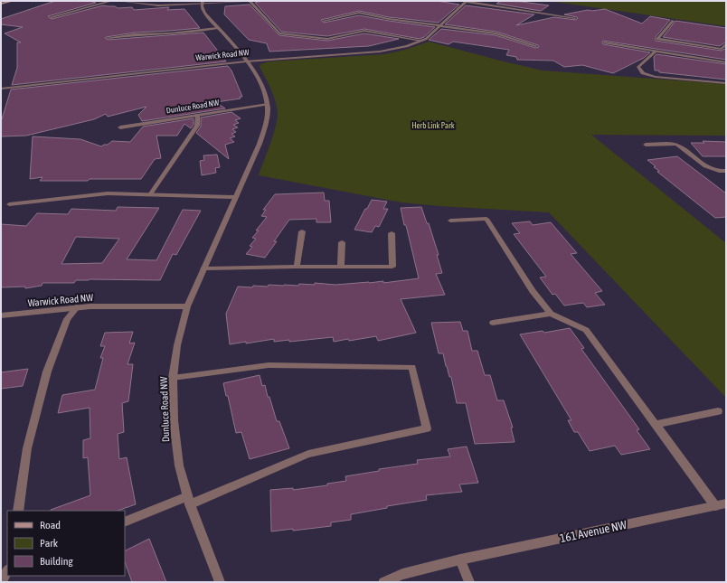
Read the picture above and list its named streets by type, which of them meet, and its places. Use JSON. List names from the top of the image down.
{
  "streets": {
    "street": ["Warwick Road NW", "Dunluce Road NW", "161 Avenue NW"]
  },
  "crossings": [
    ["Warwick Road NW", "Dunluce Road NW"]
  ],
  "parks": ["Herb Link Park"],
  "legend": ["Road", "Park", "Building"]
}
